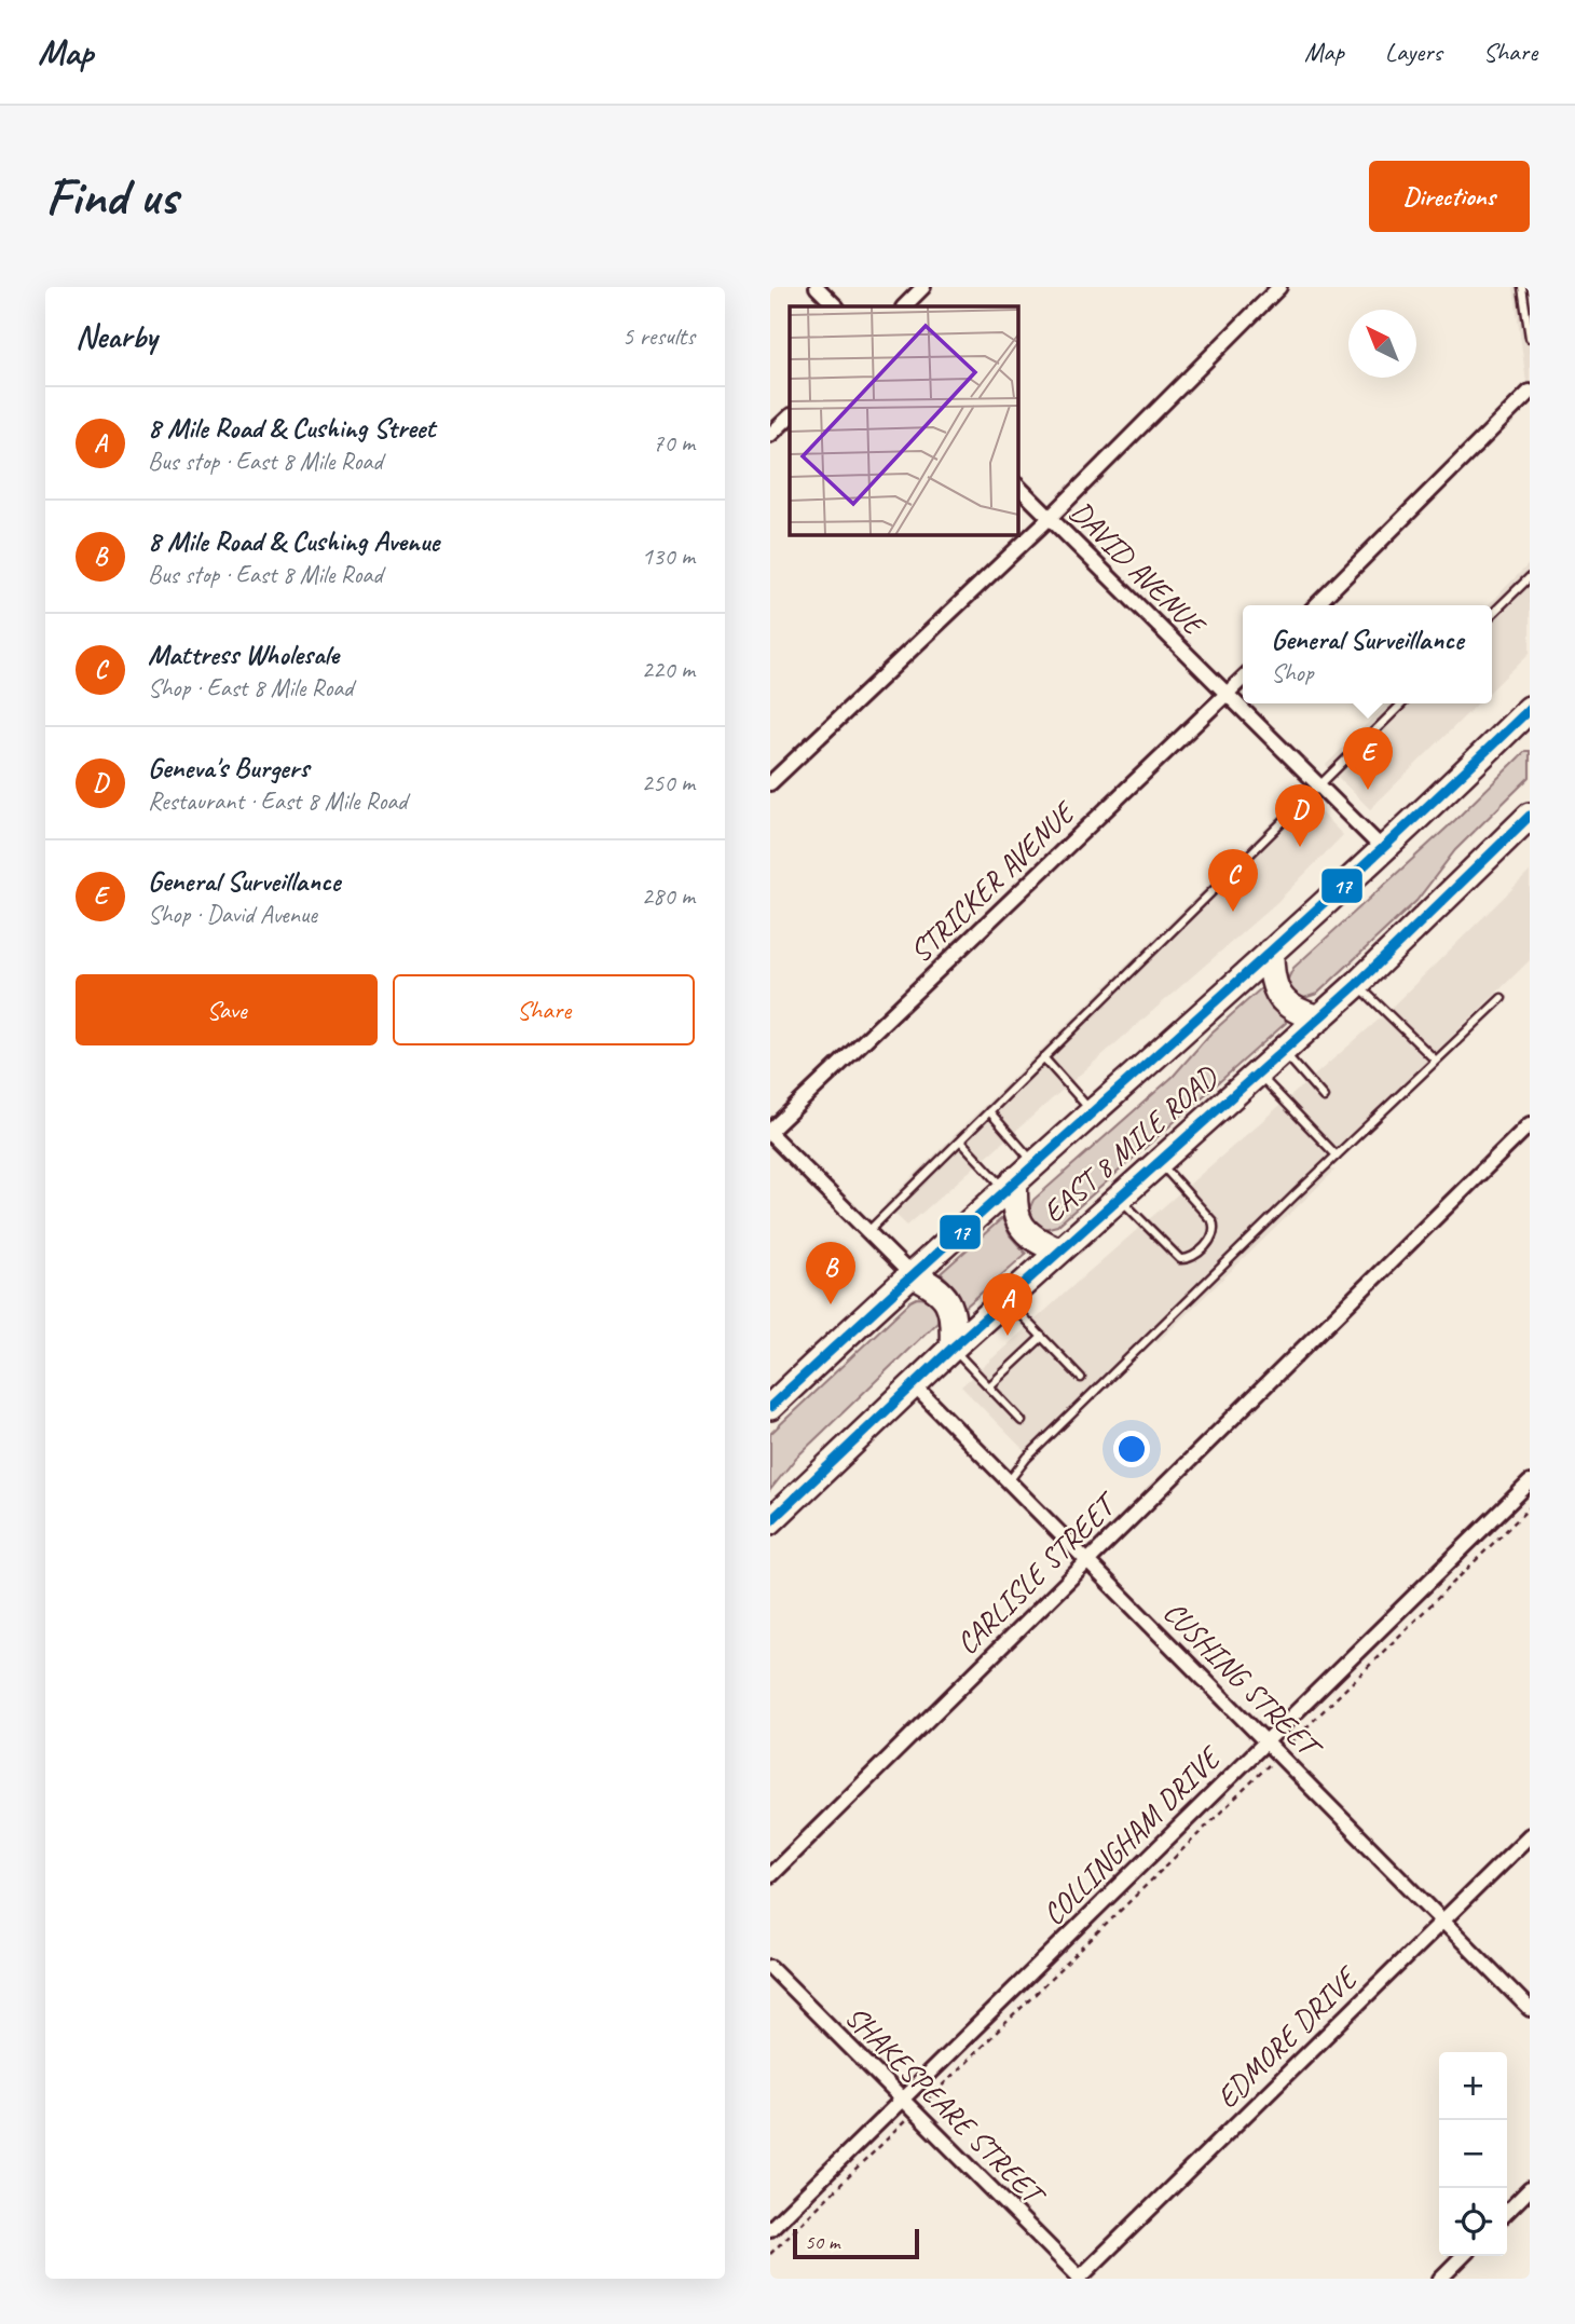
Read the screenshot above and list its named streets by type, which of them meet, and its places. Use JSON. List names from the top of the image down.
{
  "streets": {
    "highway": ["EAST 8 MILE ROAD"],
    "street": [
      "DAVID AVENUE",
      "STRICKER AVENUE",
      "CARLISLE STREET",
      "CUSHING STREET",
      "COLLINGHAM DRIVE",
      "EDMORE DRIVE",
      "SHAKESPEARE STREET"
    ]
  },
  "crossings": [
    ["DAVID AVENUE", "STRICKER AVENUE"],
    ["DAVID AVENUE", "EAST 8 MILE ROAD"],
    ["EAST 8 MILE ROAD", "CUSHING STREET"],
    ["CARLISLE STREET", "CUSHING STREET"],
    ["CUSHING STREET", "COLLINGHAM DRIVE"],
    ["CUSHING STREET", "EDMORE DRIVE"],
    ["COLLINGHAM DRIVE", "SHAKESPEARE STREET"],
    ["EDMORE DRIVE", "SHAKESPEARE STREET"]
  ],
  "lines": ["transit line 17"],
  "scale_bar": "50 m",
  "north": "top left",
  "page": {
    "header": "Map",
    "nav": ["Map", "Layers", "Share"],
    "buttons": [
      "Directions",
      ["Save", "Share"]
    ],
    "title": "Find us",
    "heading": ["Nearby", "5 results"],
    "list": [
      {
        "mark": "A",
        "name": "8 Mile Road & Cushing Street",
        "note": "Bus stop · East 8 Mile Road",
        "value": "70 m"
      },
      {
        "mark": "B",
        "name": "8 Mile Road & Cushing Avenue",
        "note": "Bus stop · East 8 Mile Road",
        "value": "130 m"
      },
      {
        "mark": "C",
        "name": "Mattress Wholesale",
        "note": "Shop · East 8 Mile Road",
        "value": "220 m"
      },
      {
        "mark": "D",
        "name": "Geneva's Burgers",
        "note": "Restaurant · East 8 Mile Road",
        "value": "250 m"
      },
      {
        "mark": "E",
        "name": "General Surveillance",
        "note": "Shop · David Avenue",
        "value": "280 m"
      }
    ],
    "popup": ["General Surveillance", "Shop"],
    "pins": [
      "E",
      "D",
      "C",
      "B",
      "A"
    ],
    "map_buttons": ["+", "−"],
    "scale": "50 m"
  }
}
